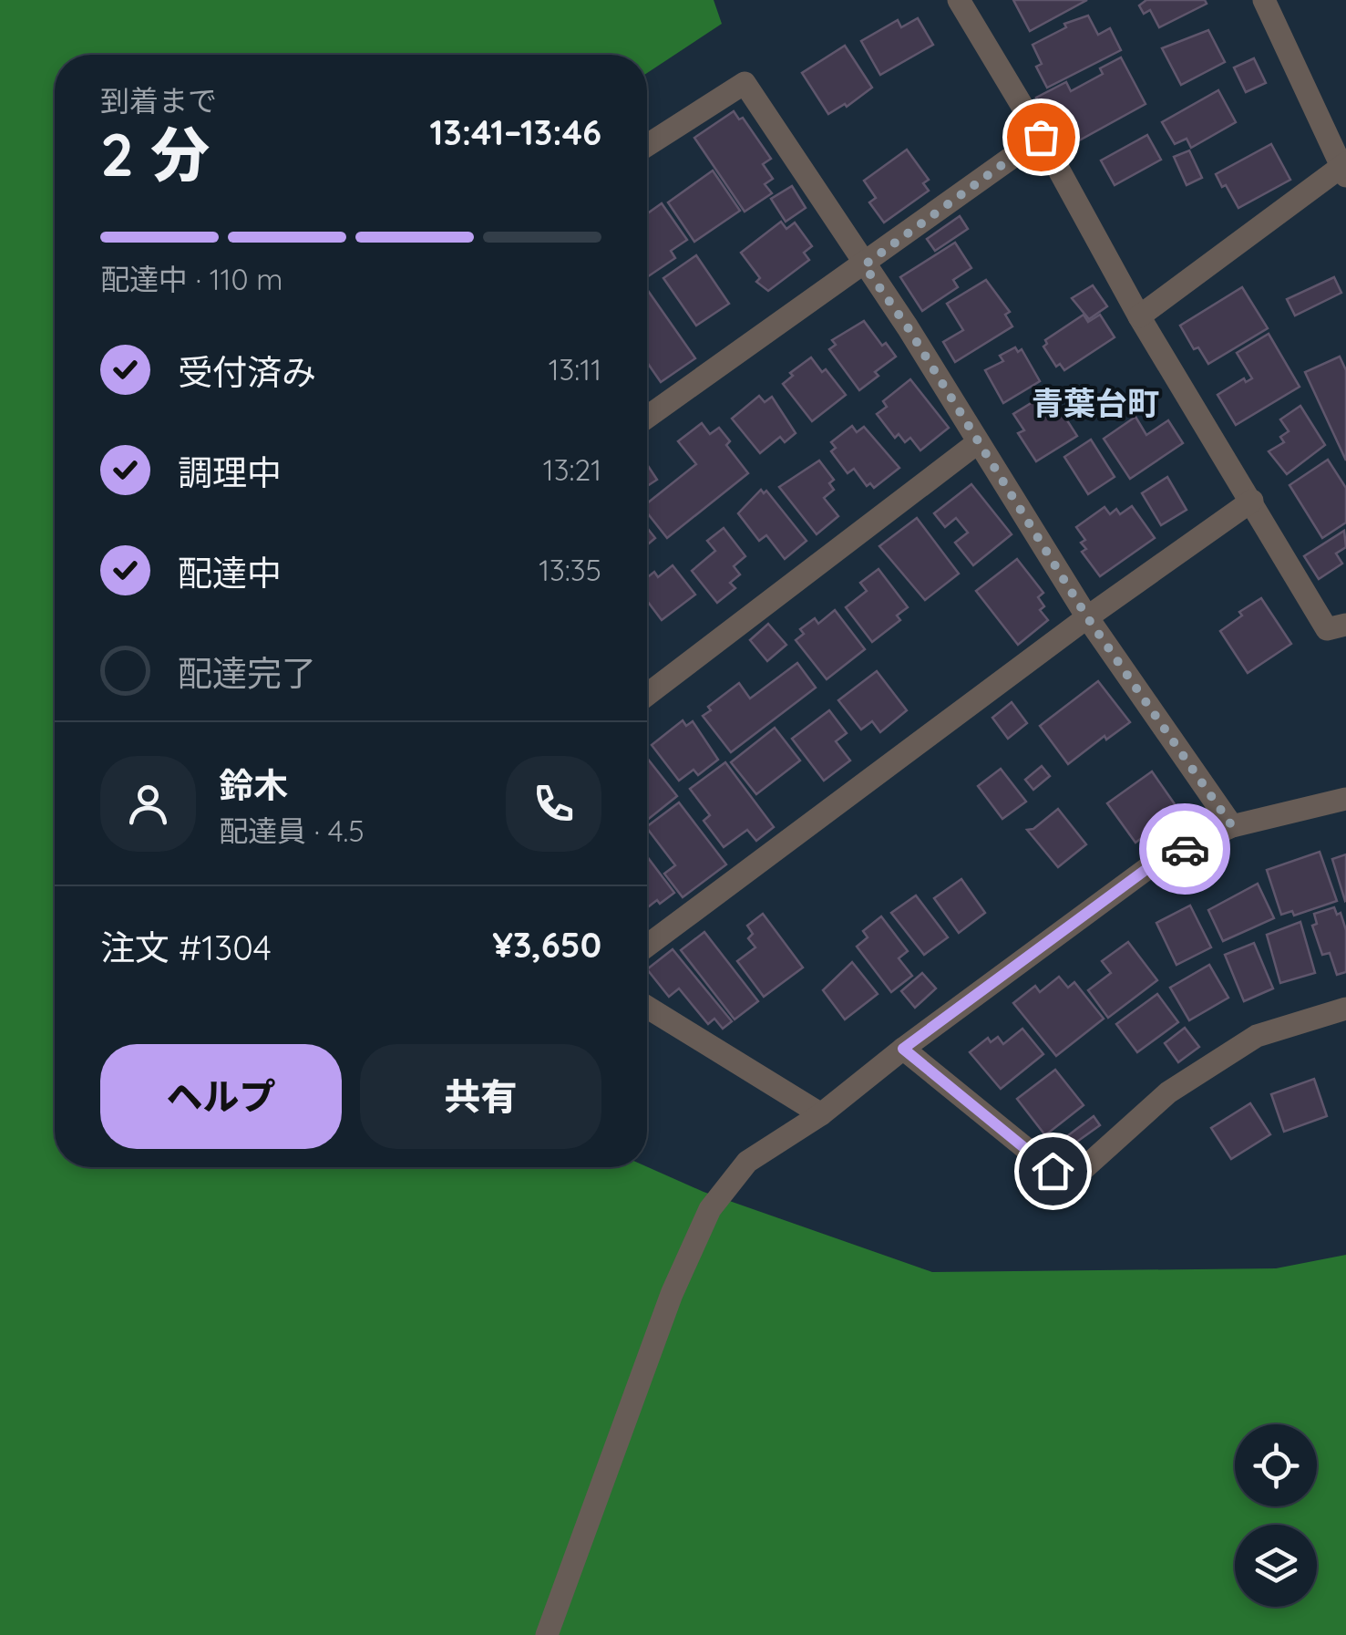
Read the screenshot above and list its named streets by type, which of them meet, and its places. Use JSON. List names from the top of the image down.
{
  "districts": ["青葉台町"],
  "page": {
    "heading": ["2 分", "到着まで", "13:41–13:46"],
    "panel": [
      "鈴木",
      "配達員 · 4.5",
      "注文 #1304",
      "¥3,650"
    ],
    "bar": "配達中 · 110 m",
    "list": [
      ["受付済み", "13:11"],
      ["調理中", "13:21"],
      ["配達中", "13:35"],
      "配達完了"
    ],
    "buttons": ["ヘルプ", "共有"]
  }
}
